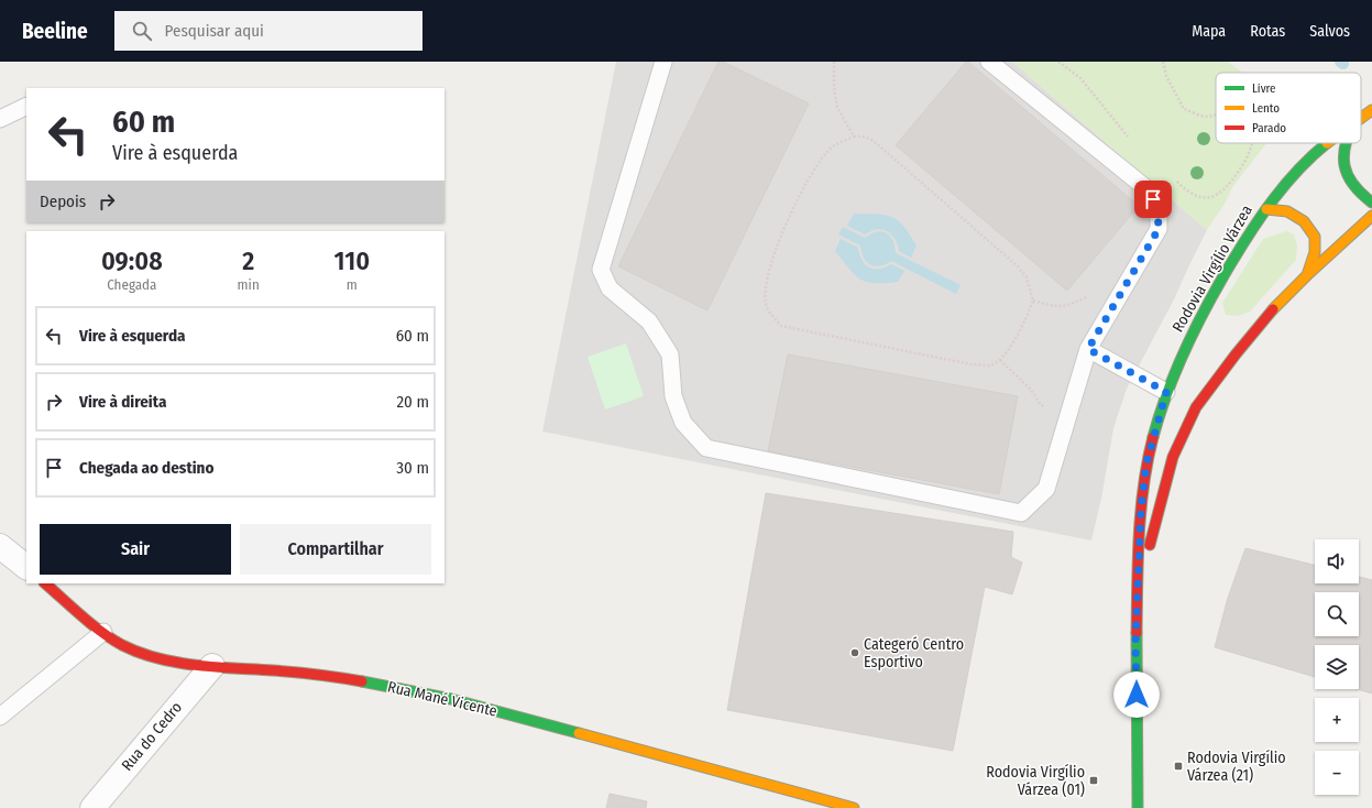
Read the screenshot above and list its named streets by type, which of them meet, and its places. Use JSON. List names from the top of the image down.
{
  "streets": {
    "main road": ["Rodovia Virgílio Várzea", "Rua Mané Vicente"],
    "street": ["Rua do Cedro"]
  },
  "crossings": [
    ["Rua Mané Vicente", "Rua do Cedro"]
  ],
  "places": {
    "other": ["Categeró Centro Esportivo"],
    "transit": ["Rodovia Virgílio Várzea (21)", "Rodovia Virgílio Várzea (01)"]
  },
  "legend": ["Livre", "Lento", "Parado"],
  "page": {
    "header": "Beeline",
    "search": "Pesquisar aqui",
    "nav": ["Mapa", "Rotas", "Salvos"],
    "turn": ["60 m", "Vire à esquerda"],
    "then": "Depois",
    "eta": [
      "09:08",
      "Chegada",
      "2",
      "min",
      "110",
      "m"
    ],
    "list": [
      {
        "name": "Vire à esquerda",
        "value": "60 m"
      },
      {
        "name": "Vire à direita",
        "value": "20 m"
      },
      {
        "name": "Chegada ao destino",
        "value": "30 m"
      }
    ],
    "buttons": ["Sair", "Compartilhar"],
    "map_buttons": ["+", "−"]
  }
}
